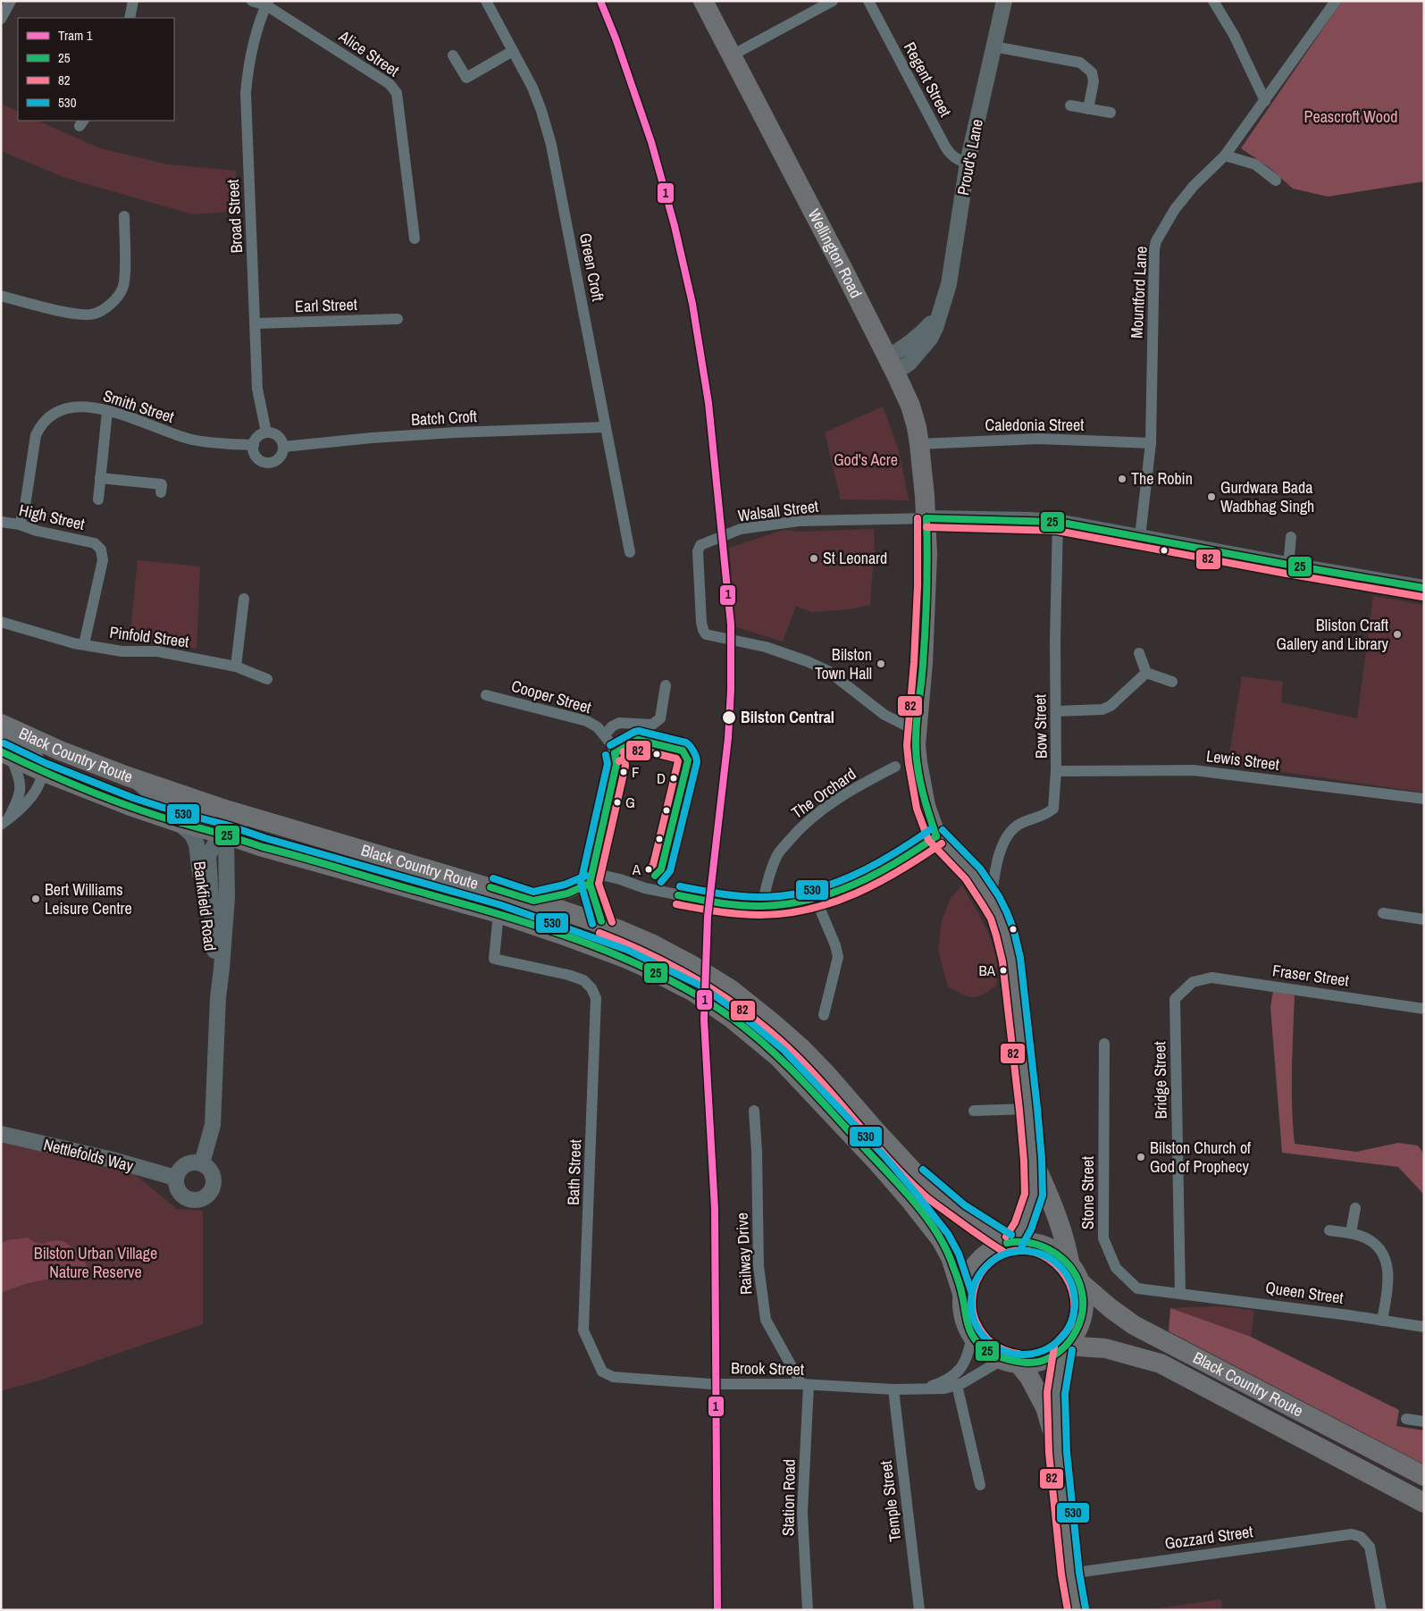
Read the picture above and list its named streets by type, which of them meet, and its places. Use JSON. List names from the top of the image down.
{
  "streets": {
    "highway": ["Wellington Road", "Black Country Route"],
    "street": [
      "Alice Street",
      "Regent Street",
      "Proud's Lane",
      "Broad Street",
      "Green Croft",
      "Mountford Lane",
      "Earl Street",
      "Smith Street",
      "Batch Croft",
      "Caledonia Street",
      "Walsall Street",
      "High Street",
      "Pinfold Street",
      "Cooper Street",
      "Bow Street",
      "Lewis Street",
      "The Orchard",
      "Bankfield Road",
      "Fraser Street",
      "Bridge Street",
      "Nettlefolds Way",
      "Bath Street",
      "Stone Street",
      "Railway Drive",
      "Queen Street",
      "Brook Street",
      "Station Road",
      "Temple Street",
      "Gozzard Street"
    ]
  },
  "crossings": [
    ["Alice Street", "Broad Street"],
    ["Regent Street", "Proud's Lane"],
    ["Proud's Lane", "Wellington Road"],
    ["Broad Street", "Earl Street"],
    ["Broad Street", "Smith Street"],
    ["Broad Street", "Batch Croft"],
    ["Wellington Road", "Caledonia Street"],
    ["Wellington Road", "Walsall Street"],
    ["Green Croft", "Batch Croft"],
    ["Mountford Lane", "Caledonia Street"],
    ["Smith Street", "Batch Croft"],
    ["Smith Street", "High Street"],
    ["High Street", "Pinfold Street"],
    ["Bow Street", "Lewis Street"],
    ["Black Country Route", "Bankfield Road"],
    ["Black Country Route", "Bath Street"],
    ["Black Country Route", "Brook Street"],
    ["Bankfield Road", "Nettlefolds Way"],
    ["Fraser Street", "Bridge Street"],
    ["Bridge Street", "Stone Street"],
    ["Bridge Street", "Queen Street"],
    ["Bath Street", "Brook Street"],
    ["Stone Street", "Queen Street"],
    ["Railway Drive", "Brook Street"],
    ["Railway Drive", "Station Road"],
    ["Brook Street", "Station Road"],
    ["Brook Street", "Temple Street"]
  ],
  "parks": ["Peascroft Wood", "God's Acre", "Bilston Urban Village Nature Reserve"],
  "places": [
    "The Robin",
    "Gurdwara Bada Wadbhag Singh",
    "St Leonard",
    "Bliston Craft Gallery and Library",
    "Bilston Town Hall",
    "Bilston Central",
    "F",
    "D",
    "G",
    "A",
    "Bert Williams Leisure Centre",
    "BA",
    "Bilston Church of God of Prophecy"
  ],
  "lines": [
    "tram line 1",
    "transit line 25",
    "transit line 82",
    "transit line 530"
  ],
  "legend": [
    "Tram 1",
    "25",
    "82",
    "530"
  ]
}
